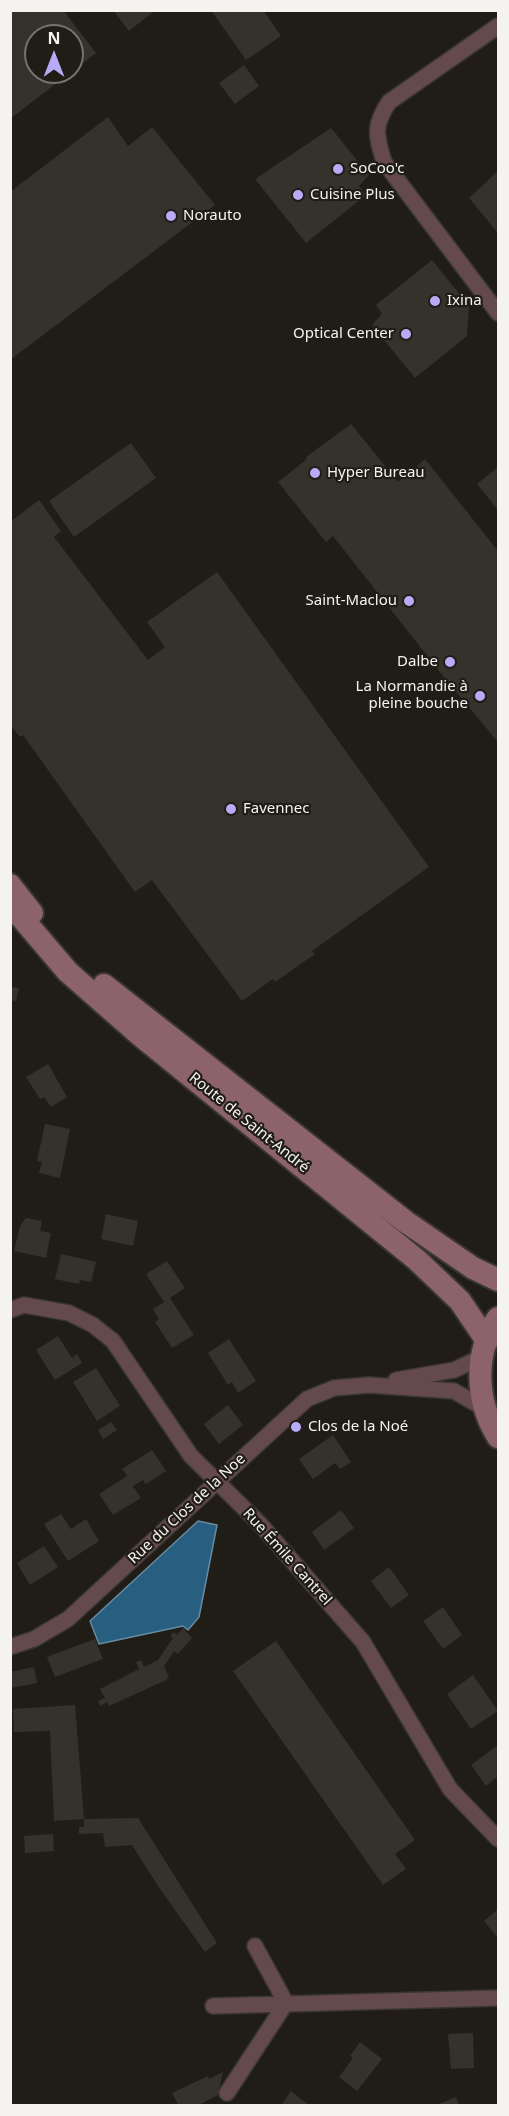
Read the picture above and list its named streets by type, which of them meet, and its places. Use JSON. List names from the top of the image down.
{
  "streets": {
    "main road": ["Route de Saint-André"],
    "street": ["Rue du Clos de la Noe", "Rue Émile Cantrel"]
  },
  "crossings": [
    ["Route de Saint-André", "Rue du Clos de la Noe"],
    ["Rue du Clos de la Noe", "Rue Émile Cantrel"]
  ],
  "places": [
    "SoCoo'c",
    "Cuisine Plus",
    "Norauto",
    "Ixina",
    "Optical Center",
    "Hyper Bureau",
    "Saint-Maclou",
    "Dalbe",
    "La Normandie à pleine bouche",
    "Favennec",
    "Clos de la Noé"
  ],
  "north": "top"
}
